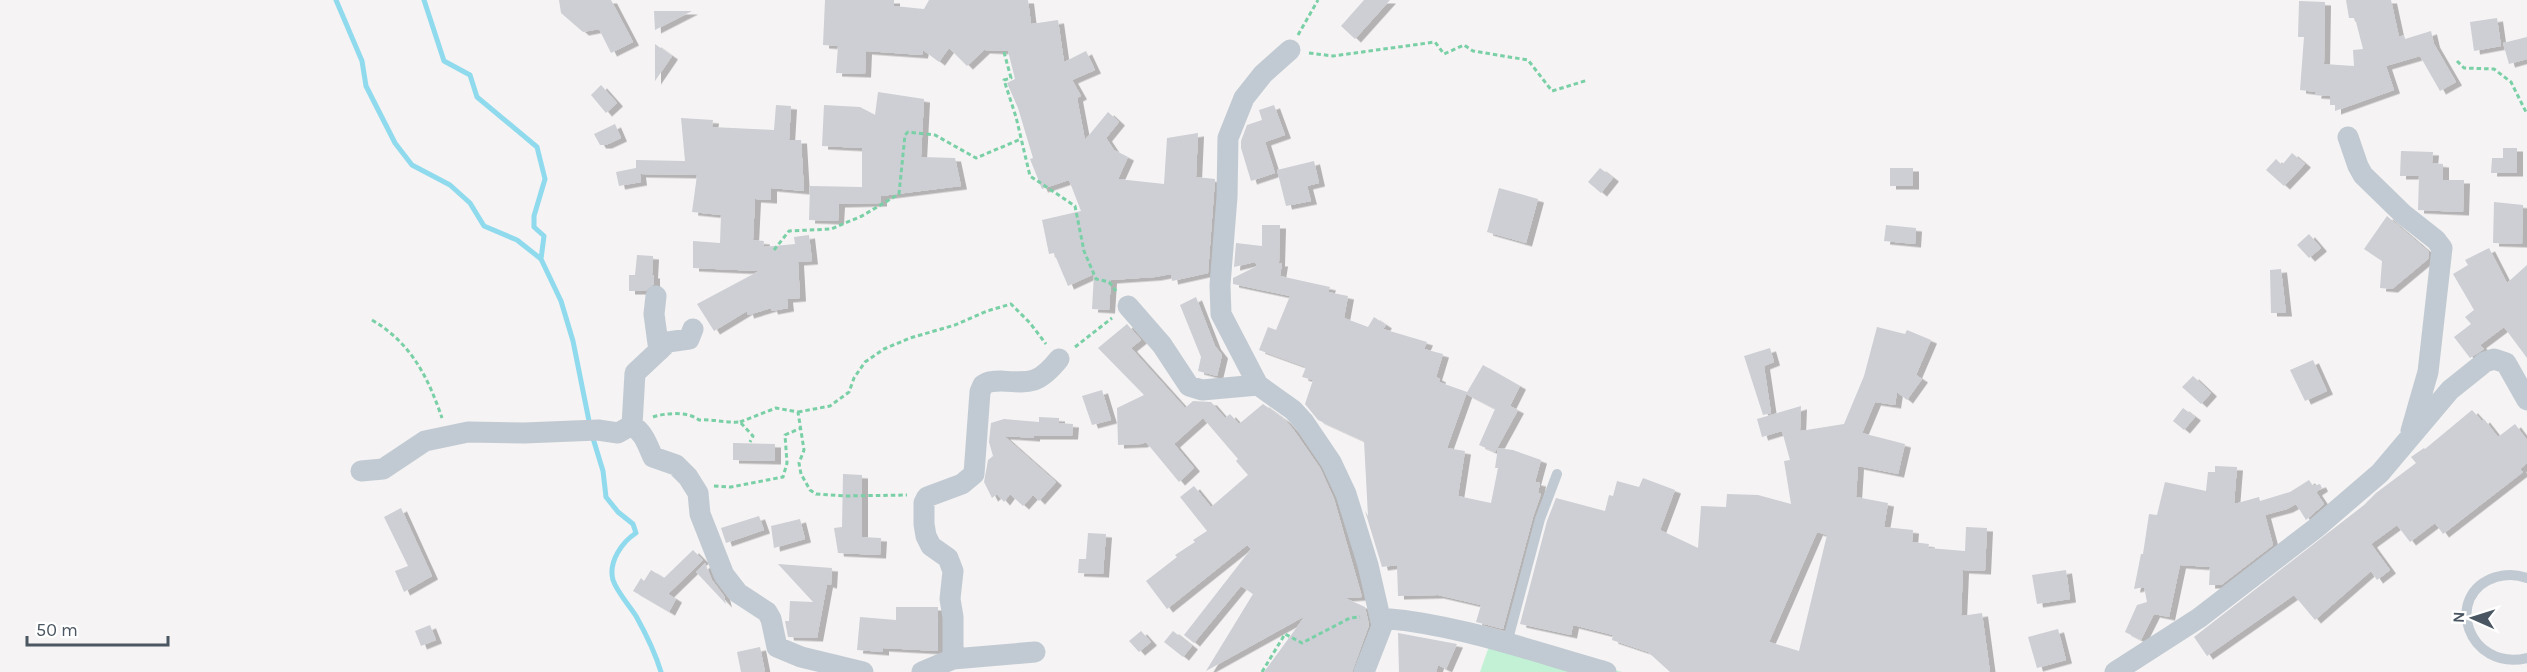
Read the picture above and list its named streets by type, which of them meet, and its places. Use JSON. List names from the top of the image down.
{
  "scale_bar": "50 m",
  "north": "left"
}
